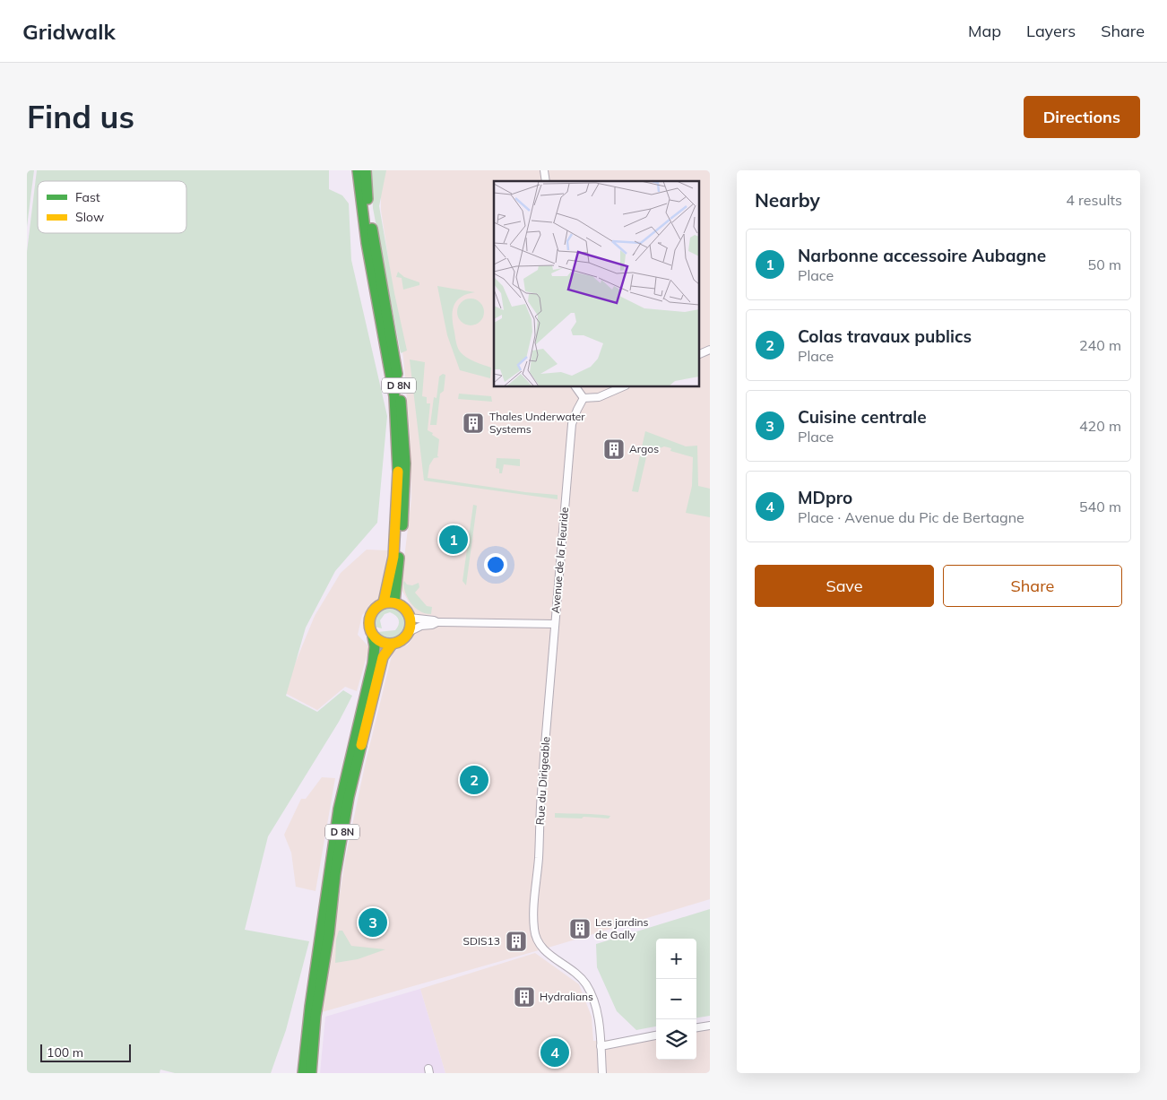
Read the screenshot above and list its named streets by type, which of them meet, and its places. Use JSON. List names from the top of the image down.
{
  "streets": {
    "main road": ["D 8N"],
    "street": ["Avenue de la Fleuride", "Rue du Dirigeable"]
  },
  "crossings": [
    ["D 8N", "Avenue de la Fleuride"],
    ["Avenue de la Fleuride", "Rue du Dirigeable"]
  ],
  "places": {
    "building": [
      "Thales Underwater Systems",
      "Argos",
      "Les jardins de Gally",
      "SDIS13",
      "Hydralians"
    ]
  },
  "legend": ["Fast", "Slow"],
  "scale_bar": "100 m",
  "page": {
    "header": "Gridwalk",
    "nav": ["Map", "Layers", "Share"],
    "buttons": [
      "Directions",
      ["Save", "Share"]
    ],
    "title": "Find us",
    "heading": ["Nearby", "4 results"],
    "list": [
      {
        "mark": "1",
        "name": "Narbonne accessoire Aubagne",
        "note": "Place",
        "value": "50 m"
      },
      {
        "mark": "2",
        "name": "Colas travaux publics",
        "note": "Place",
        "value": "240 m"
      },
      {
        "mark": "3",
        "name": "Cuisine centrale",
        "note": "Place",
        "value": "420 m"
      },
      {
        "mark": "4",
        "name": "MDpro",
        "note": "Place · Avenue du Pic de Bertagne",
        "value": "540 m"
      }
    ],
    "pins": [
      "1",
      "2",
      "3",
      "4"
    ],
    "map_buttons": ["+", "−"],
    "scale": "100 m"
  }
}
